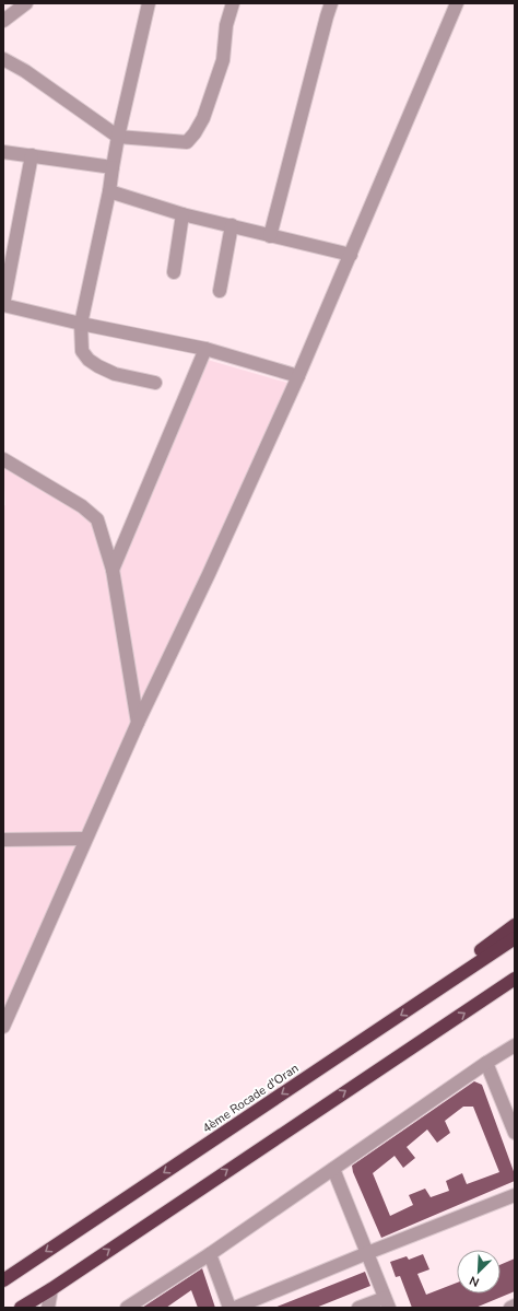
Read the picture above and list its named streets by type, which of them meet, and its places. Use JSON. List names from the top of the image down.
{
  "streets": {
    "highway": ["4ème Rocade d'Oran"]
  },
  "north": "bottom left"
}
